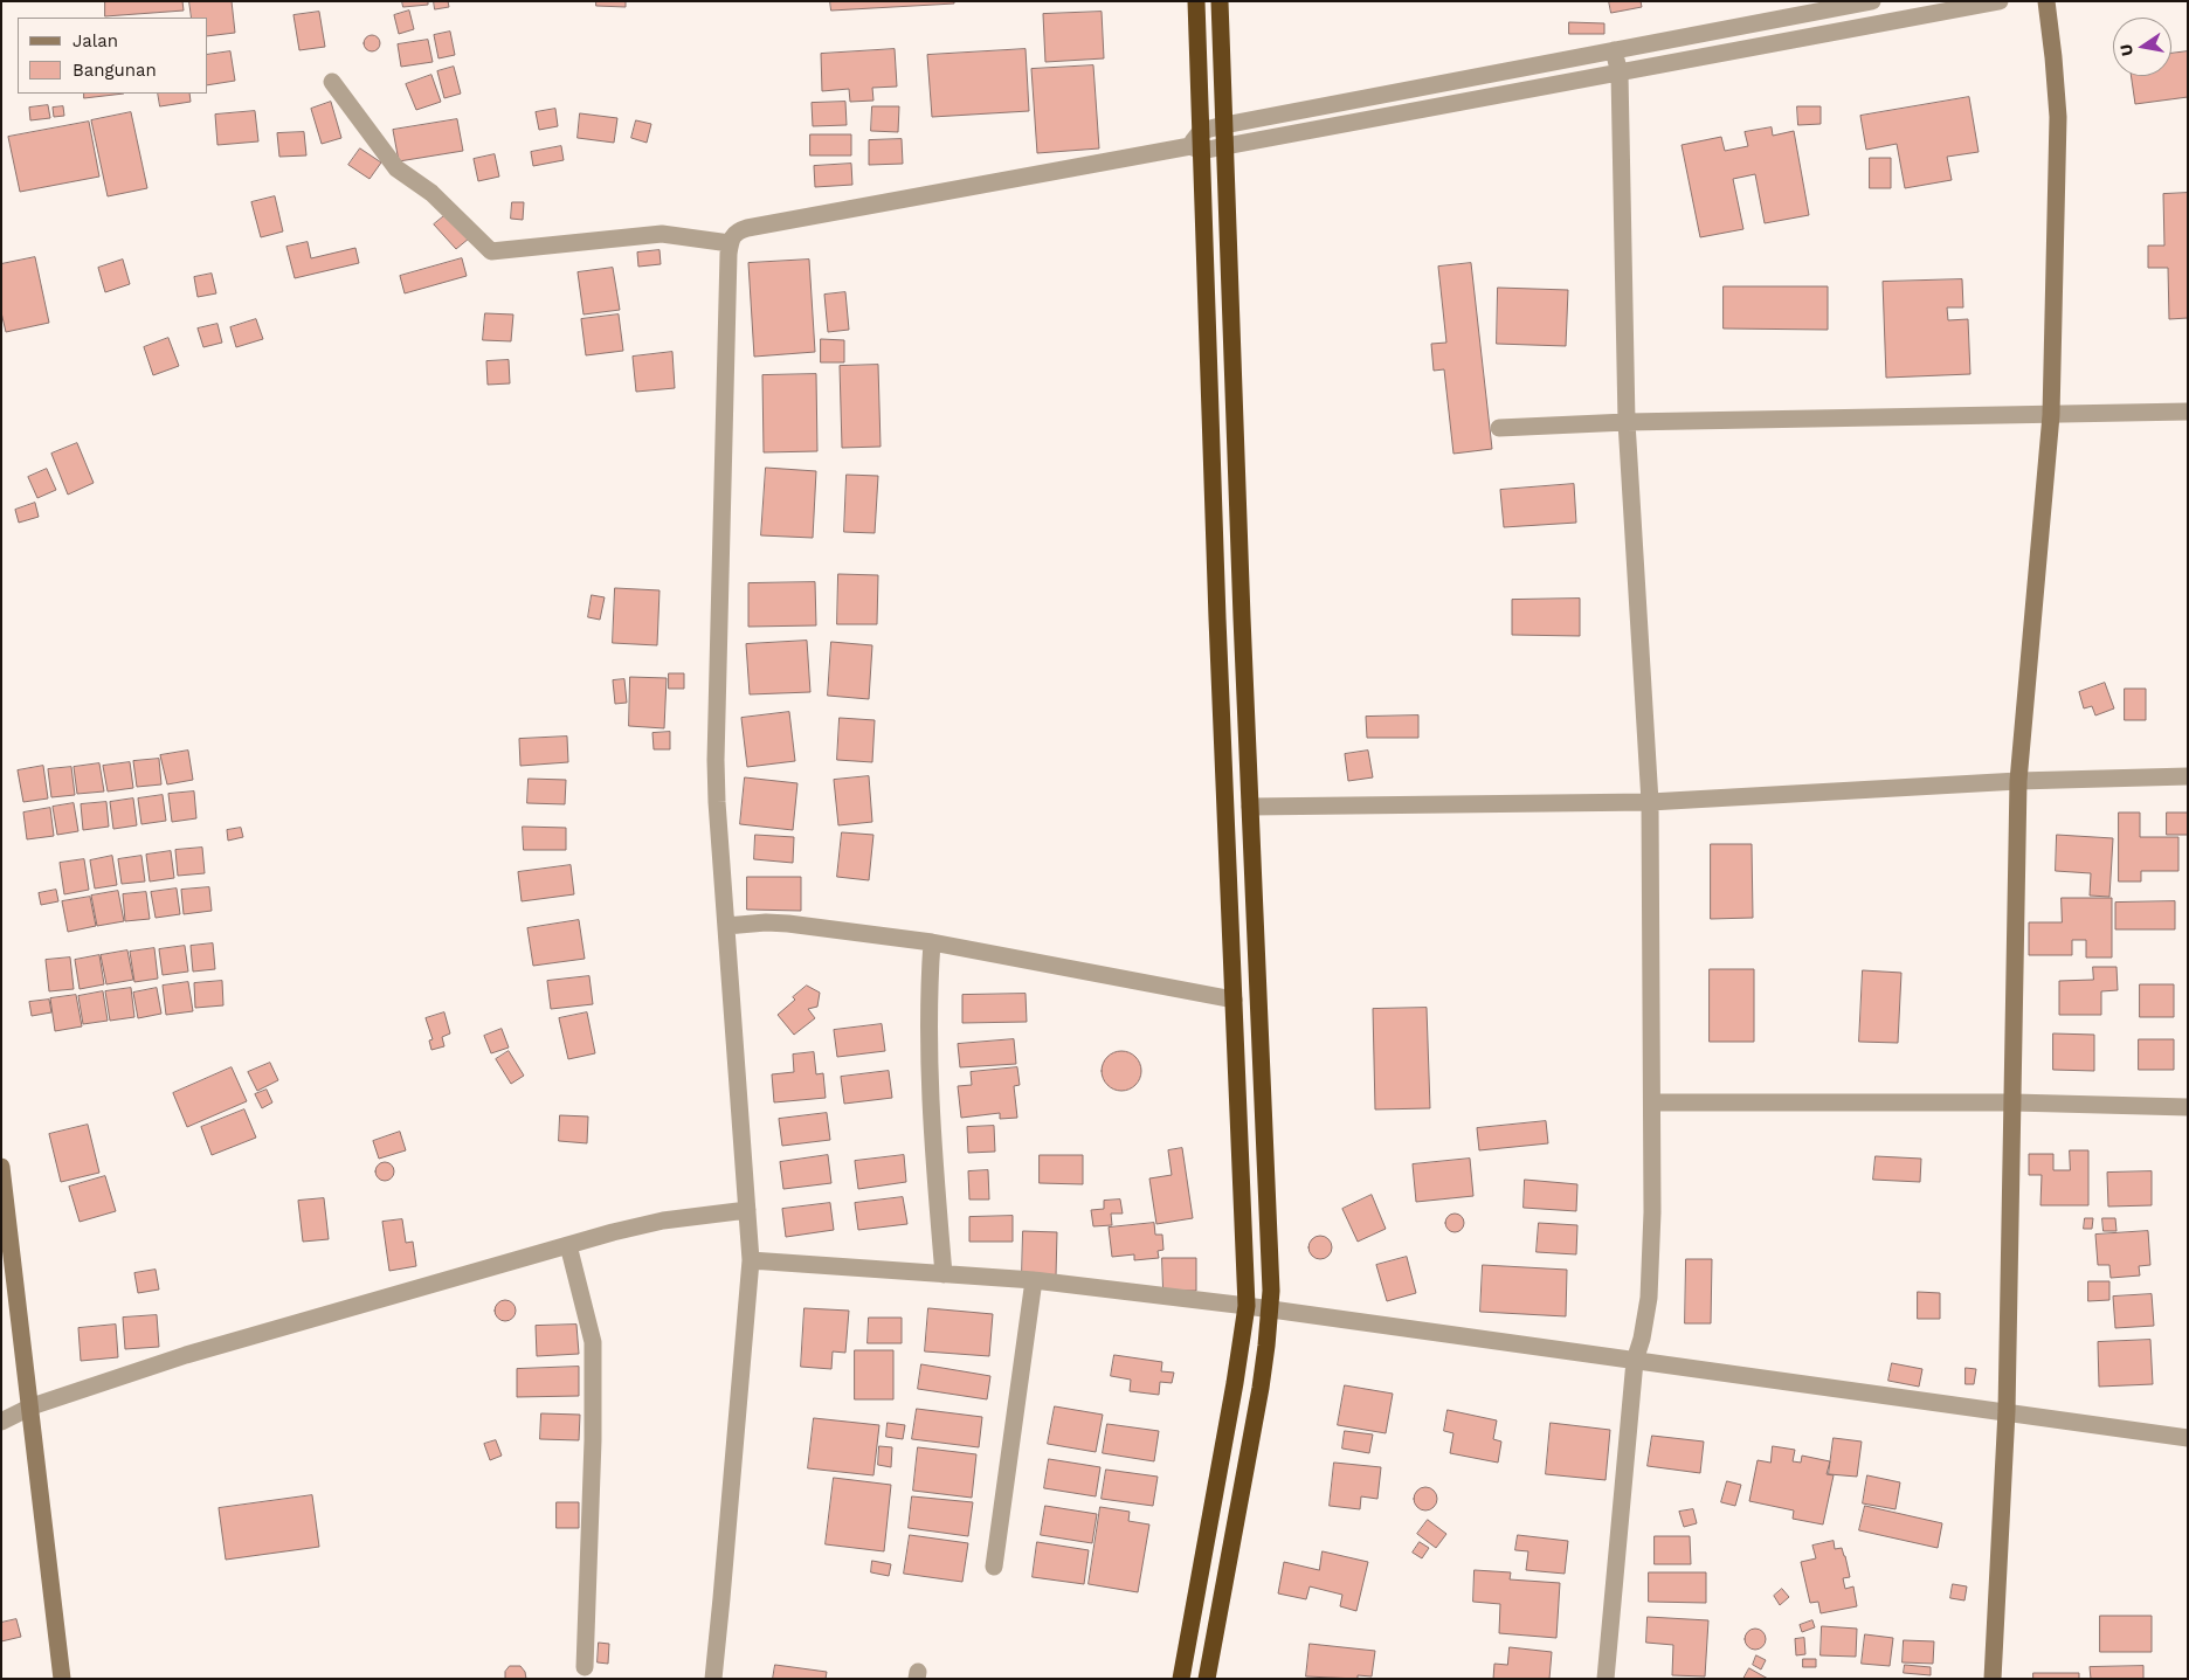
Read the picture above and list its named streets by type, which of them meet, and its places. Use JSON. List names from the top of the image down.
{
  "legend": ["Jalan", "Bangunan"],
  "north": "left"
}
